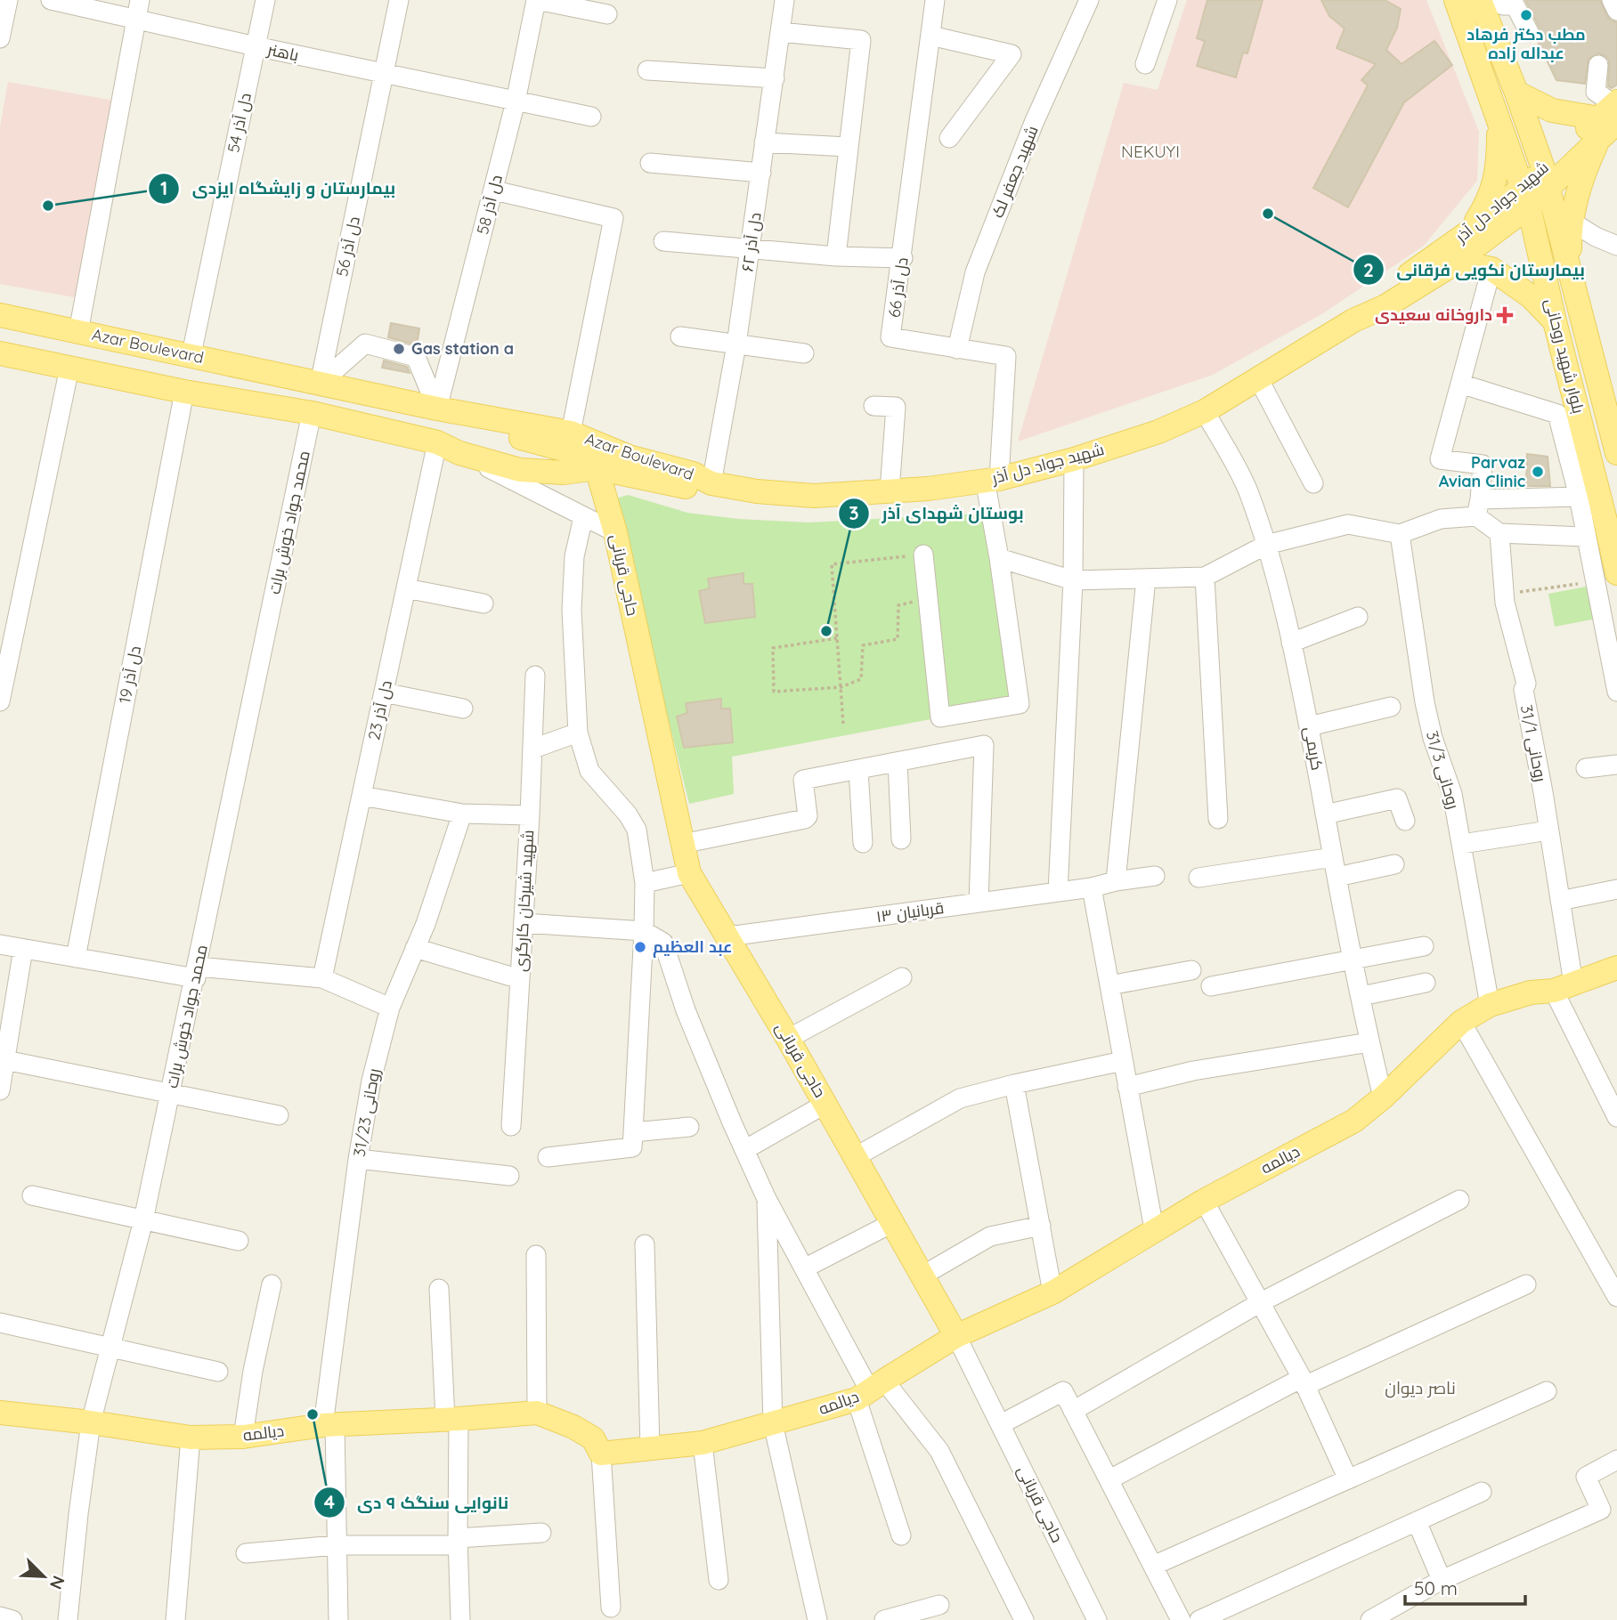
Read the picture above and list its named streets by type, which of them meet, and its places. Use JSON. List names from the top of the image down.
{
  "streets": {
    "main road": [
      "شهید جواد دل آذر",
      "Azar Boulevard",
      "بلوار شهید روحانی",
      "حاجی قربانی",
      "دیالمه"
    ],
    "street": [
      "باهنر",
      "دل آذر 54",
      "شهید جعفر لک",
      "دل آذر 58",
      "دل آذر ۶۲",
      "دل آذر 56",
      "دل آذر 66",
      "محمد جواد خوش برات",
      "دل آذر 19",
      "دل آذر 23",
      "روحانی 31/1",
      "کریمی",
      "روحانی 31/3",
      "شهید شیرخان کارگری",
      "۱۳ قربانیان",
      "روحانی 31/23"
    ]
  },
  "crossings": [
    ["باهنر", "دل آذر 54"],
    ["باهنر", "دل آذر 58"],
    ["باهنر", "دل آذر 56"],
    ["دل آذر 54", "Azar Boulevard"],
    ["شهید جعفر لک", "دل آذر 66"],
    ["شهید جواد دل آذر", "دل آذر ۶۲"],
    ["شهید جواد دل آذر", "دل آذر 66"],
    ["شهید جواد دل آذر", "Azar Boulevard"],
    ["شهید جواد دل آذر", "بلوار شهید روحانی"],
    ["شهید جواد دل آذر", "کریمی"],
    ["دل آذر 58", "Azar Boulevard"],
    ["دل آذر ۶۲", "Azar Boulevard"],
    ["دل آذر 56", "Azar Boulevard"],
    ["Azar Boulevard", "محمد جواد خوش برات"],
    ["Azar Boulevard", "حاجی قربانی"],
    ["Azar Boulevard", "دل آذر 19"],
    ["Azar Boulevard", "دل آذر 23"],
    ["محمد جواد خوش برات", "دیالمه"],
    ["حاجی قربانی", "۱۳ قربانیان"],
    ["حاجی قربانی", "دیالمه"],
    ["روحانی 31/1", "دیالمه"],
    ["کریمی", "دیالمه"],
    ["روحانی 31/3", "دیالمه"],
    ["روحانی 31/23", "دیالمه"]
  ],
  "districts": ["NEKUYI", "ناصر دیوان"],
  "places": {
    "other": [
      "مطب دکتر فرهاد عبداله زاده",
      "بیمارستان و زایشگاه ایزدی",
      "بیمارستان نکویی فرقانی",
      "Gas station a",
      "Parvaz Avian Clinic",
      "بوستان شهدای آذر",
      "عبد العظيم",
      "نانوایی سنگک ۹ دی"
    ],
    "health": ["داروخانه سعیدی"]
  },
  "scale_bar": "50 m",
  "north": "bottom right"
}
